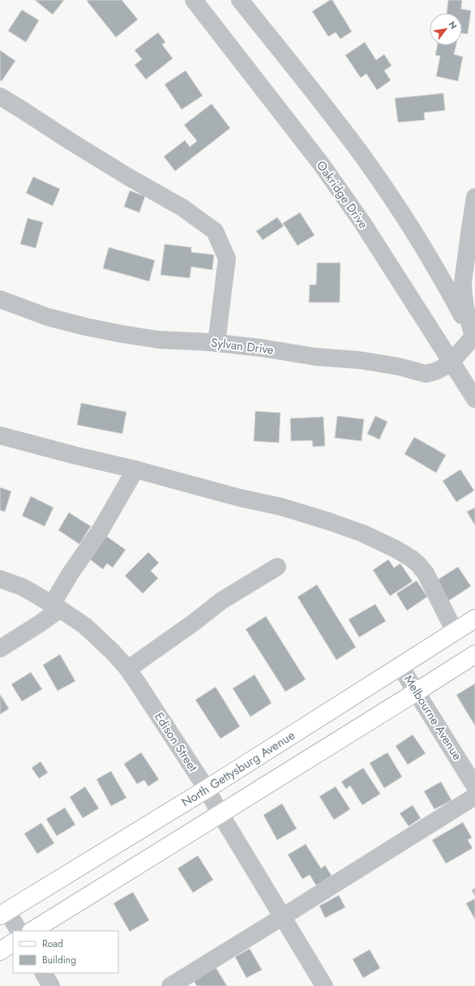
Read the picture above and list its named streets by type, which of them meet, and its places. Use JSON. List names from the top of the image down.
{
  "streets": {
    "main road": ["North Gettysburg Avenue"],
    "street": [
      "Oakridge Drive",
      "Sylvan Drive",
      "Melbourne Avenue",
      "Edison Street"
    ]
  },
  "crossings": [
    ["Oakridge Drive", "Sylvan Drive"],
    ["Melbourne Avenue", "North Gettysburg Avenue"],
    ["Edison Street", "North Gettysburg Avenue"]
  ],
  "legend": ["Road", "Building"],
  "north": "top right"
}
